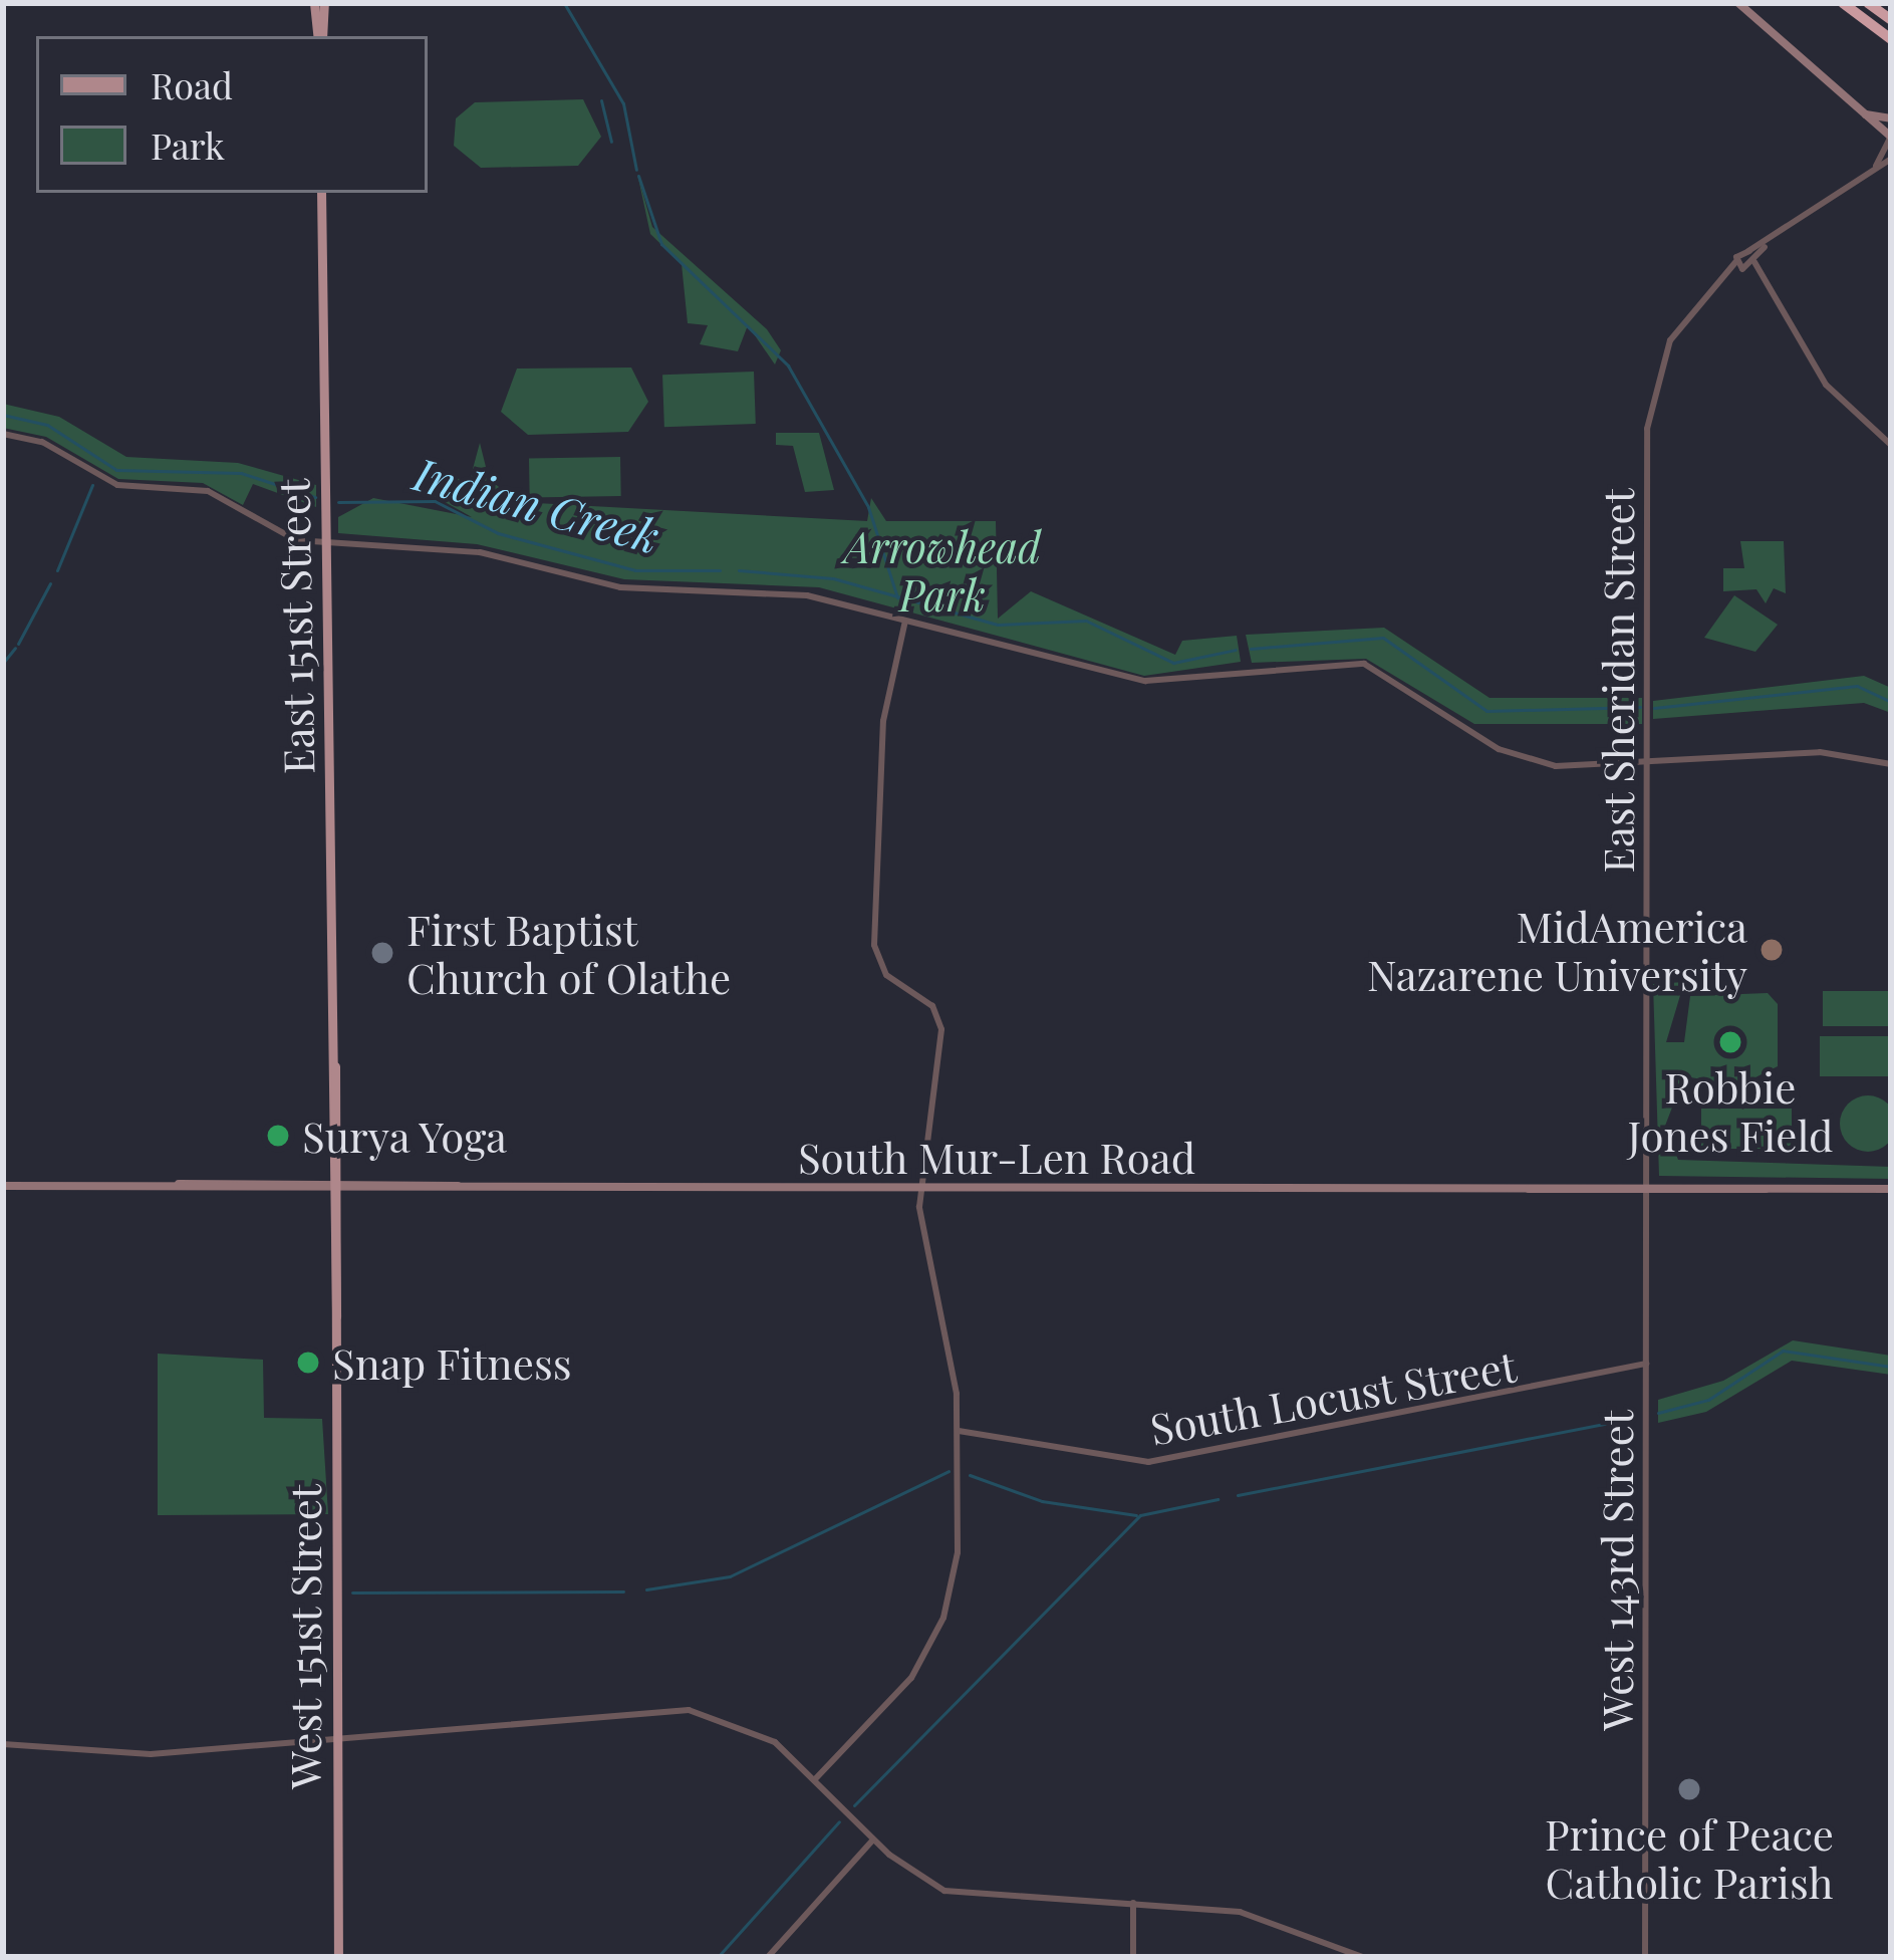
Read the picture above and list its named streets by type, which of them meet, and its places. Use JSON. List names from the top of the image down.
{
  "streets": {
    "main road": ["East 151st Street", "South Mur-Len Road", "West 151st Street"],
    "street": ["East Sheridan Street", "South Locust Street", "West 143rd Street"]
  },
  "crossings": [
    ["East 151st Street", "South Mur-Len Road"],
    ["East 151st Street", "West 151st Street"],
    ["East Sheridan Street", "South Mur-Len Road"],
    ["East Sheridan Street", "West 143rd Street"],
    ["South Mur-Len Road", "West 143rd Street"],
    ["South Mur-Len Road", "West 151st Street"],
    ["South Locust Street", "West 143rd Street"]
  ],
  "water": ["Indian Creek"],
  "parks": ["Arrowhead Park"],
  "places": [
    "MidAmerica Nazarene University",
    "First Baptist Church of Olathe",
    "Robbie Jones Field",
    "Surya Yoga",
    "Snap Fitness",
    "Prince of Peace Catholic Parish"
  ],
  "legend": ["Road", "Park"]
}
